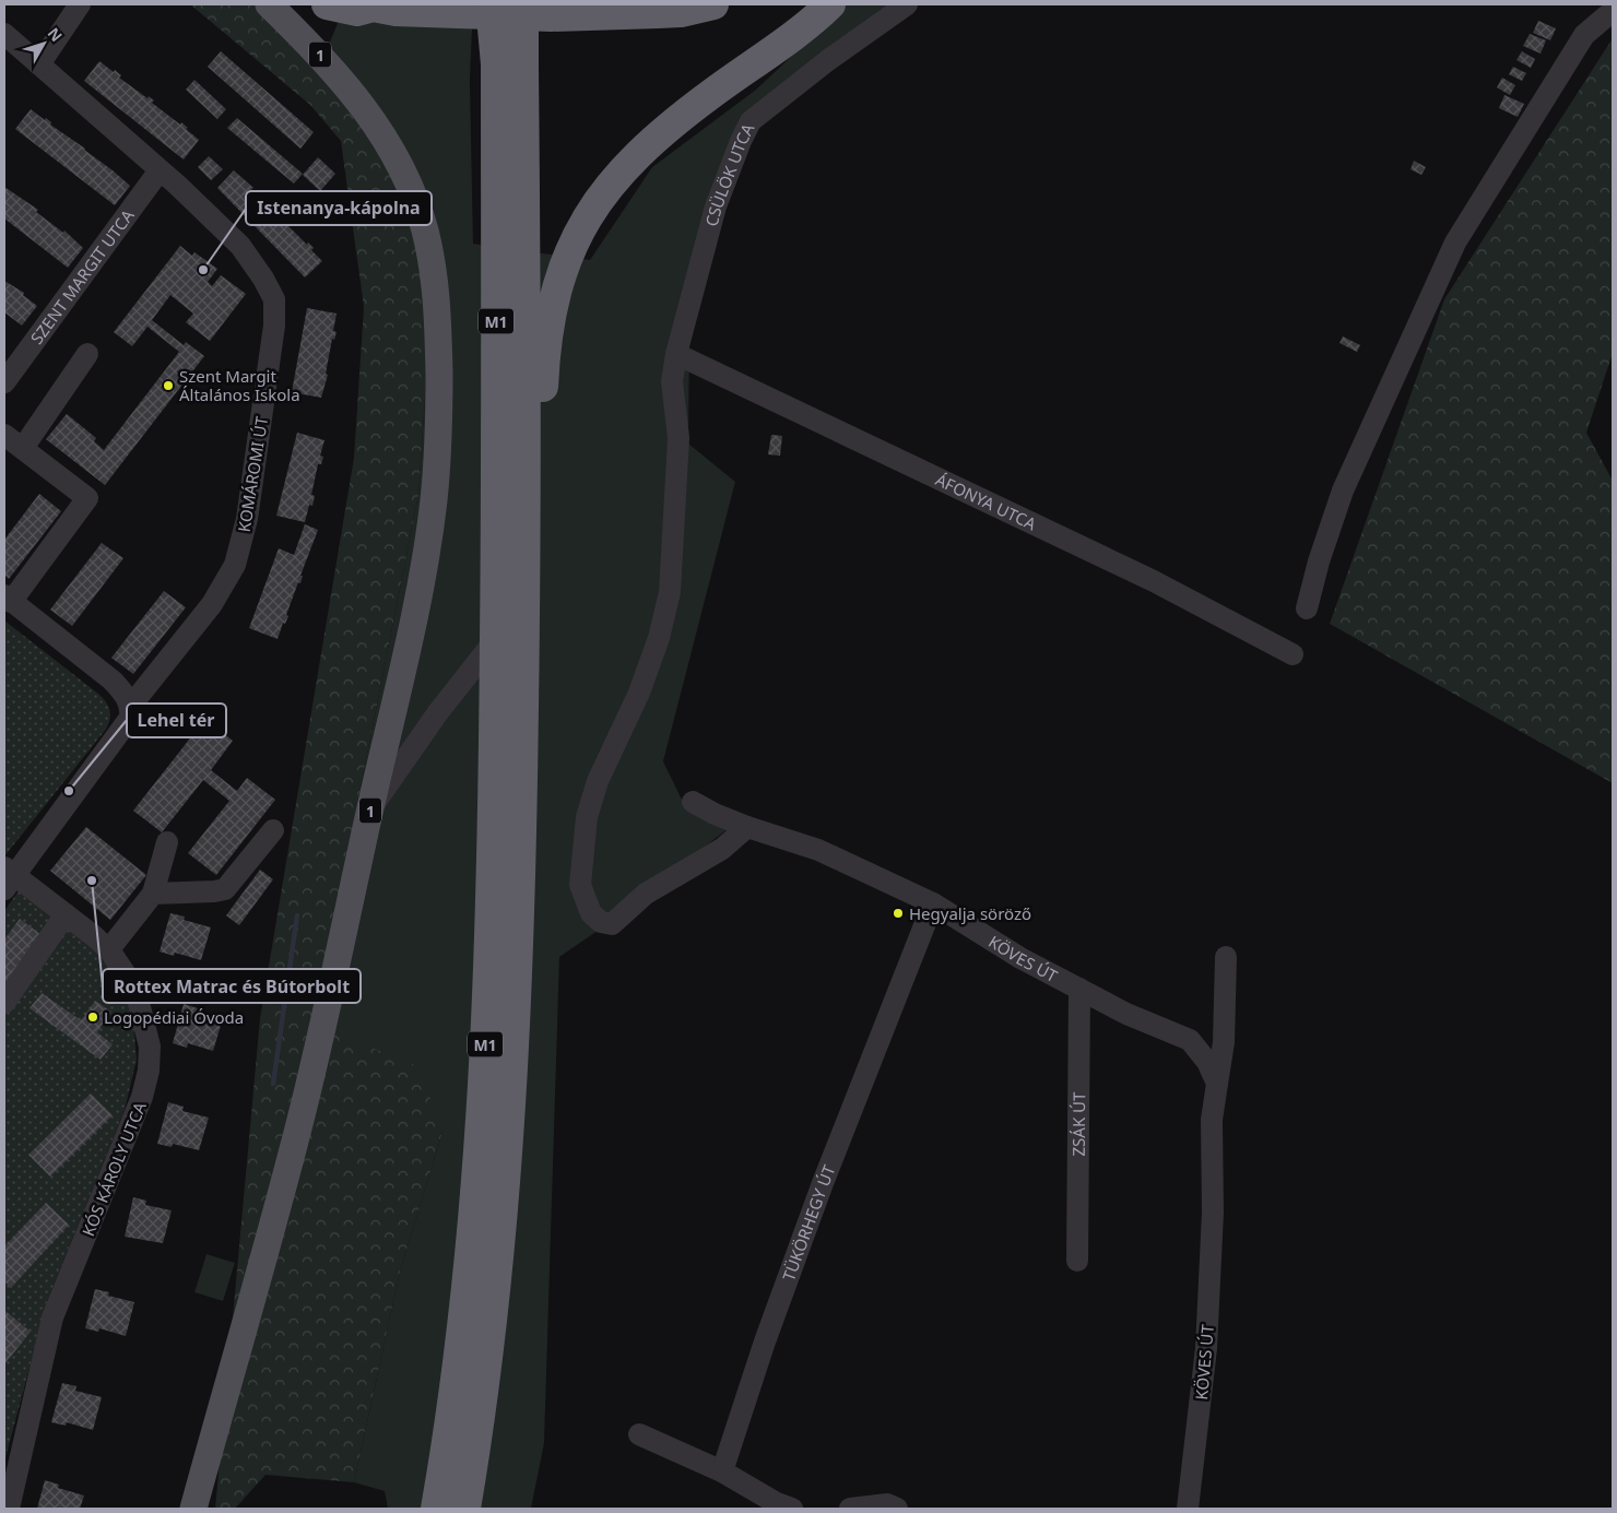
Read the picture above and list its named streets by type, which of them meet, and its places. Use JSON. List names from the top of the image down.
{
  "streets": {
    "highway": ["M1"],
    "main road": ["1"],
    "street": [
      "CSÜLÖK UTCA",
      "SZENT MARGIT UTCA",
      "KOMÁROMI ÚT",
      "ÁFONYA UTCA",
      "KÖVES ÚT",
      "ZSÁK ÚT",
      "KÓS KÁROLY UTCA",
      "TÜKÖRHEGY ÚT"
    ]
  },
  "crossings": [
    ["CSÜLÖK UTCA", "ÁFONYA UTCA"],
    ["CSÜLÖK UTCA", "KÖVES ÚT"],
    ["SZENT MARGIT UTCA", "KOMÁROMI ÚT"],
    ["KOMÁROMI ÚT", "KÓS KÁROLY UTCA"],
    ["KÖVES ÚT", "ZSÁK ÚT"],
    ["KÖVES ÚT", "TÜKÖRHEGY ÚT"]
  ],
  "places": [
    "Istenanya-kápolna",
    "Szent Margit Általános Iskola",
    "Lehel tér",
    "Rottex Matrac és Bútorbolt",
    "Hegyalja söröző",
    "Logopédiai Óvoda"
  ],
  "north": "top right"
}
